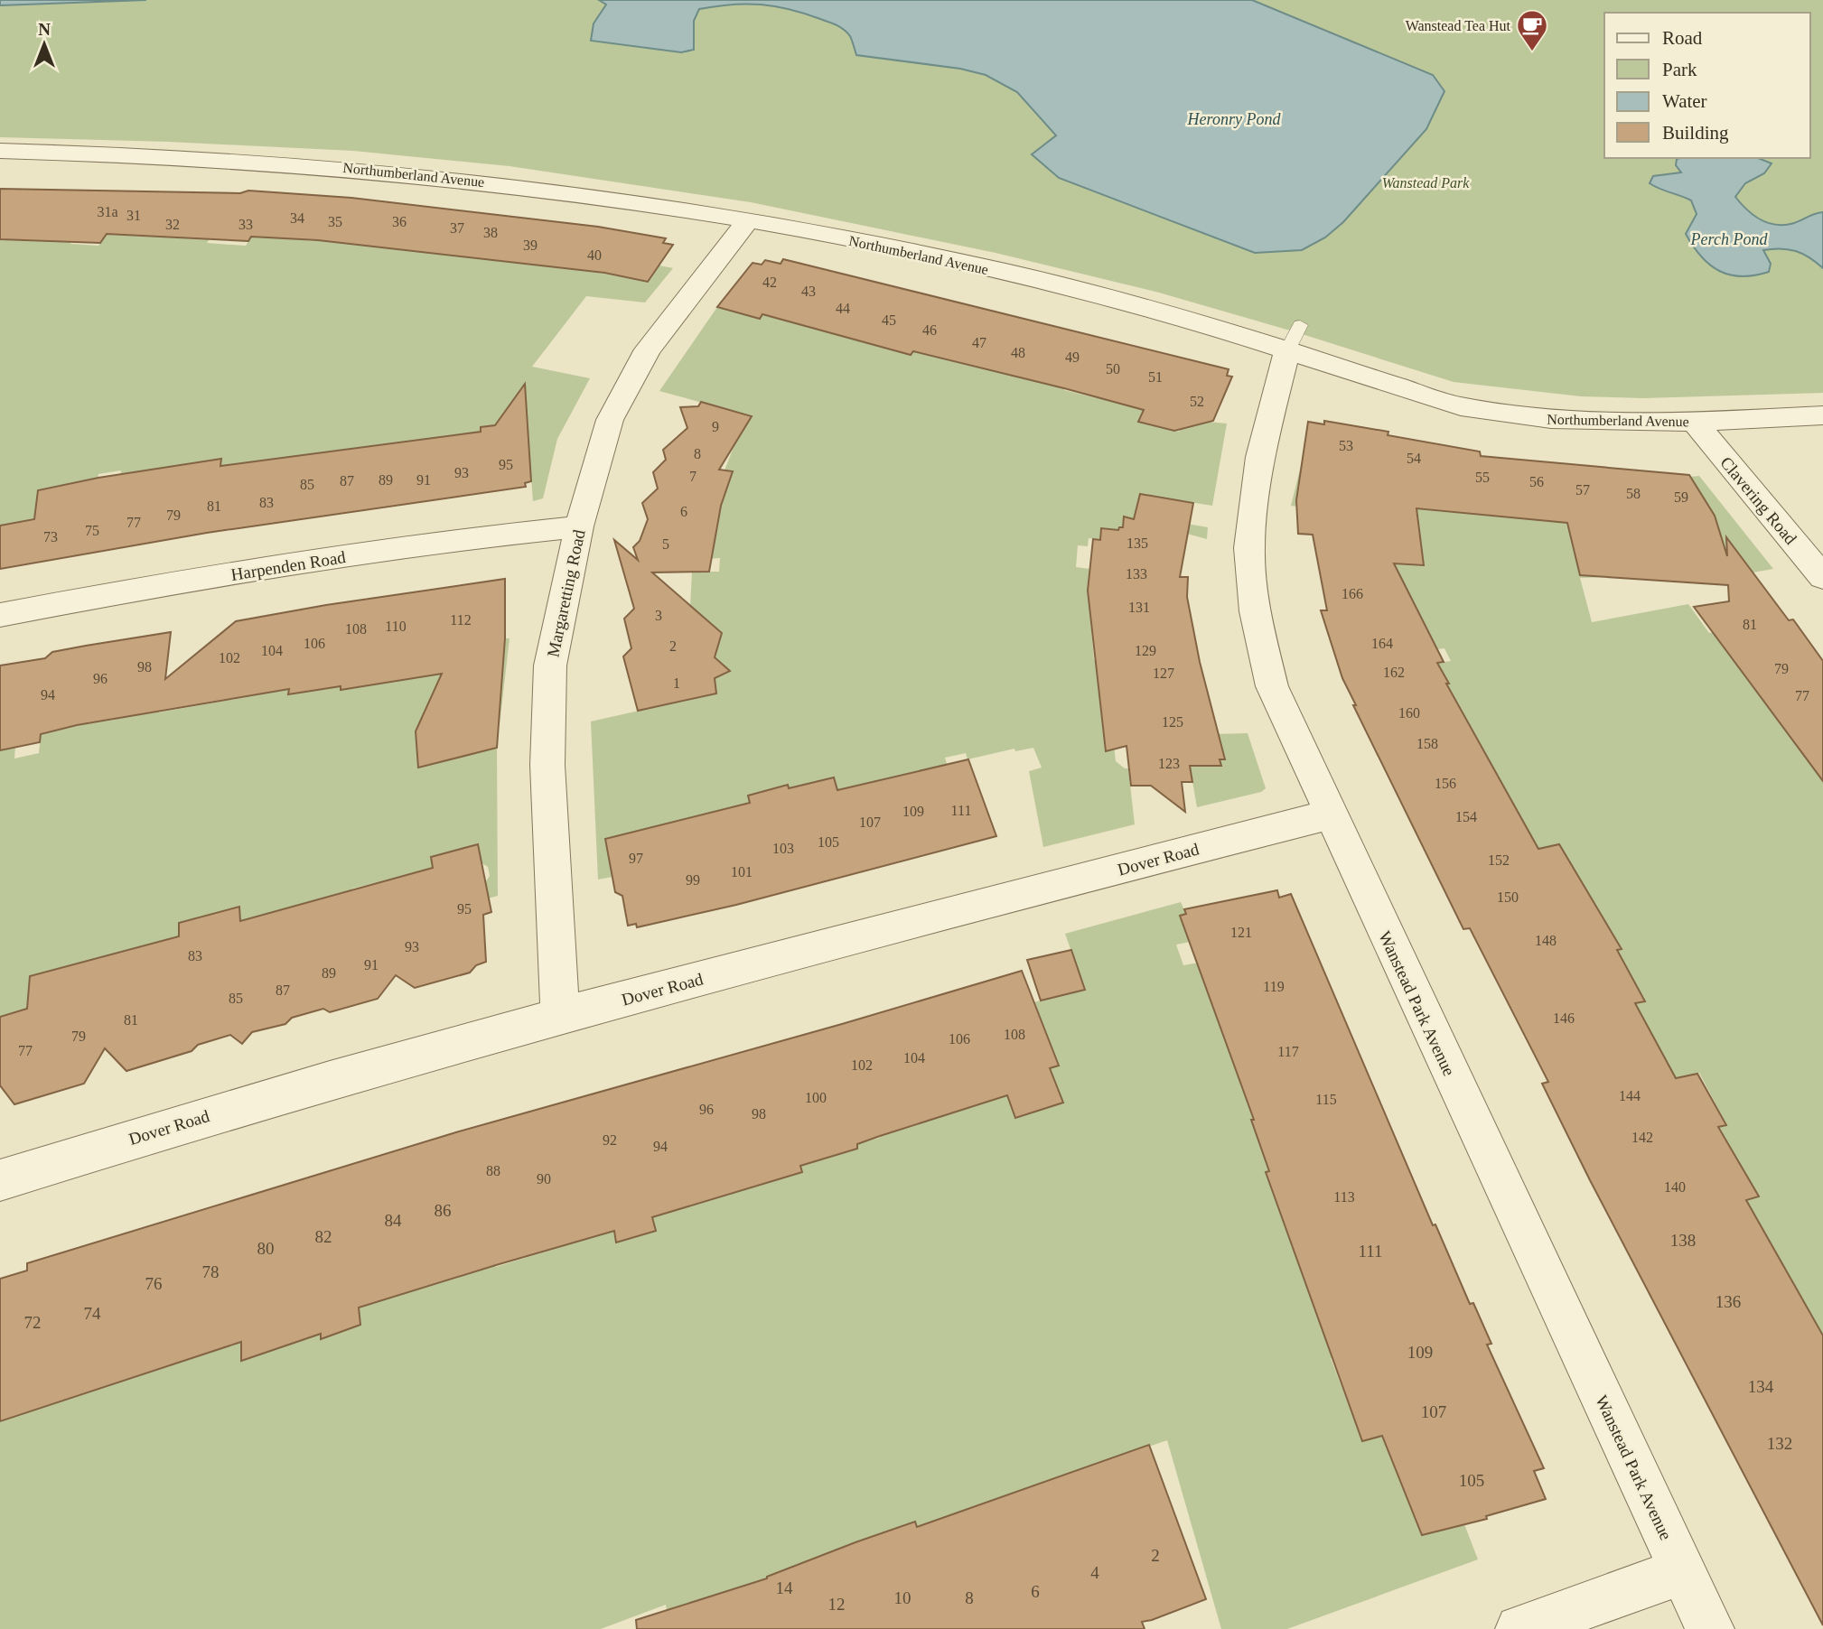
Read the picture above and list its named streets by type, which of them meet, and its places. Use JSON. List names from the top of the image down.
{
  "streets": {
    "street": [
      "Northumberland Avenue",
      "Clavering Road",
      "Harpenden Road",
      "Margaretting Road",
      "Dover Road",
      "Wanstead Park Avenue"
    ]
  },
  "crossings": [
    ["Northumberland Avenue", "Clavering Road"],
    ["Northumberland Avenue", "Margaretting Road"],
    ["Northumberland Avenue", "Wanstead Park Avenue"],
    ["Harpenden Road", "Margaretting Road"],
    ["Margaretting Road", "Dover Road"],
    ["Dover Road", "Wanstead Park Avenue"]
  ],
  "water": ["Heronry Pond", "Perch Pond"],
  "parks": ["Wanstead Park"],
  "places": {
    "cafe": ["Wanstead Tea Hut"]
  },
  "house_numbers": [
    "31a",
    "31",
    "34",
    "35",
    "36",
    "32",
    "33",
    "37",
    "38",
    "39",
    "40",
    "42",
    "43",
    "44",
    "45",
    "46",
    "47",
    "48",
    "49",
    "50",
    "51",
    "52",
    "9",
    "53",
    "8",
    "54",
    "95",
    "93",
    "7",
    "55",
    "89",
    "91",
    "87",
    "56",
    "85",
    "57",
    "58",
    "59",
    "83",
    "81",
    "6",
    "79",
    "77",
    "75",
    "73",
    "135",
    "5",
    "133",
    "166",
    "131",
    "3",
    "112",
    "81",
    "110",
    "108",
    "106",
    "164",
    "2",
    "104",
    "129",
    "102",
    "98",
    "79",
    "162",
    "127",
    "96",
    "1",
    "94",
    "77",
    "160",
    "125",
    "158",
    "123",
    "156",
    "111",
    "109",
    "154",
    "107",
    "105",
    "103",
    "97",
    "152",
    "101",
    "99",
    "150",
    "95",
    "121",
    "148",
    "93",
    "83",
    "91",
    "89",
    "119",
    "87",
    "85",
    "146",
    "81",
    "108",
    "79",
    "106",
    "77",
    "117",
    "104",
    "102",
    "144",
    "100",
    "115",
    "96",
    "98",
    "142",
    "92",
    "94",
    "88",
    "90",
    "140",
    "113",
    "86",
    "84",
    "82",
    "138",
    "80",
    "111",
    "78",
    "76",
    "136",
    "74",
    "72",
    "109",
    "134",
    "107",
    "132",
    "105",
    "2",
    "4",
    "14",
    "6",
    "10",
    "8",
    "12"
  ],
  "legend": [
    "Road",
    "Park",
    "Water",
    "Building"
  ],
  "north": "top"
}
